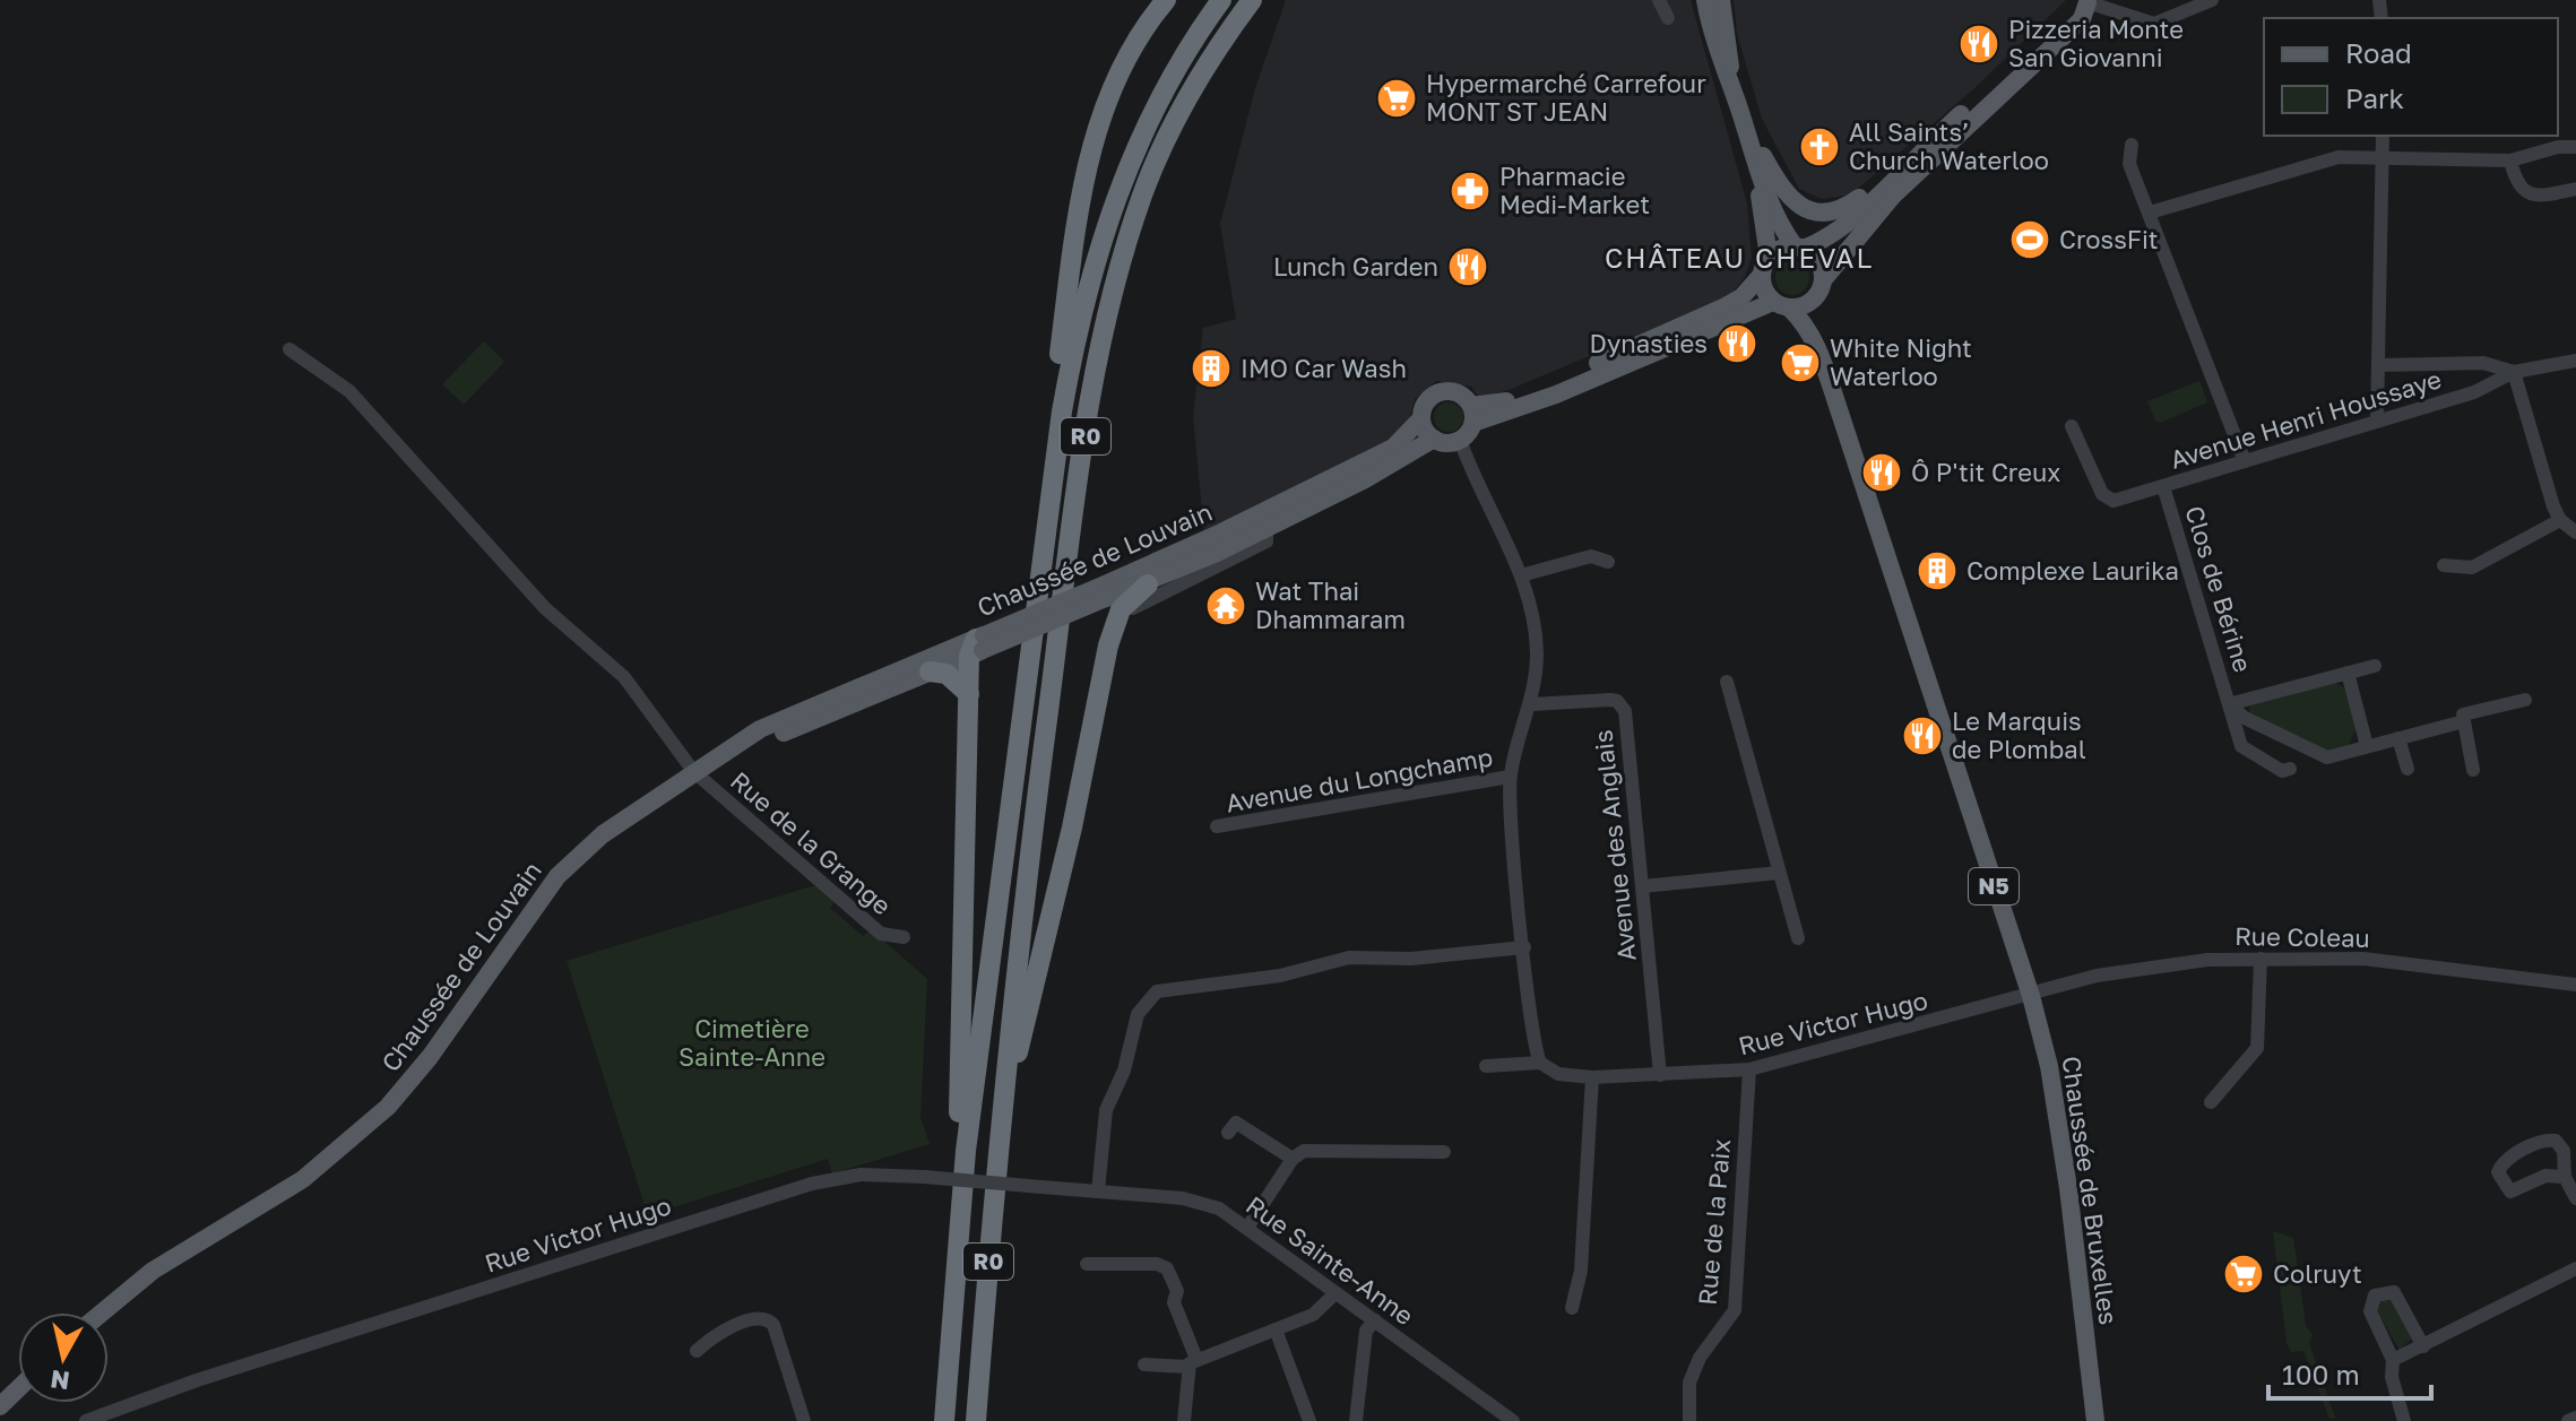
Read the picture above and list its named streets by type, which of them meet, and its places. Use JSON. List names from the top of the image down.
{
  "streets": {
    "highway": ["R0"],
    "main road": ["Chaussée de Louvain", "N5", "Chaussée de Bruxelles"],
    "street": [
      "Avenue Henri Houssaye",
      "Clos de Bérine",
      "Avenue du Longchamp",
      "Rue de la Grange",
      "Avenue des Anglais",
      "Rue Coleau",
      "Rue Victor Hugo",
      "Rue de la Paix",
      "Rue Sainte-Anne"
    ]
  },
  "crossings": [
    ["Avenue Henri Houssaye", "Clos de Bérine"],
    ["Chaussée de Louvain", "Rue de la Grange"],
    ["Avenue des Anglais", "Rue Victor Hugo"],
    ["N5", "Chaussée de Bruxelles"],
    ["Rue Coleau", "Rue Victor Hugo"],
    ["Rue Coleau", "Chaussée de Bruxelles"],
    ["Rue Victor Hugo", "Chaussée de Bruxelles"],
    ["Rue Victor Hugo", "Rue de la Paix"],
    ["Rue Victor Hugo", "Rue Sainte-Anne"]
  ],
  "districts": ["CHÂTEAU CHEVAL"],
  "parks": ["Cimetière Sainte-Anne"],
  "places": {
    "restaurant": [
      "Pizzeria Monte San Giovanni",
      "Lunch Garden",
      "Dynasties",
      "Ô P'tit Creux",
      "Le Marquis de Plombal"
    ],
    "supermarket": ["Hypermarché Carrefour MONT ST JEAN", "White Night Waterloo", "Colruyt"],
    "church": ["All Saints’ Church Waterloo"],
    "pharmacy": ["Pharmacie Medi-Market"],
    "sports": ["CrossFit"],
    "building": ["IMO Car Wash", "Complexe Laurika"],
    "temple": ["Wat Thai Dhammaram"]
  },
  "legend": ["Road", "Park"],
  "scale_bar": "100 m",
  "north": "bottom"
}
